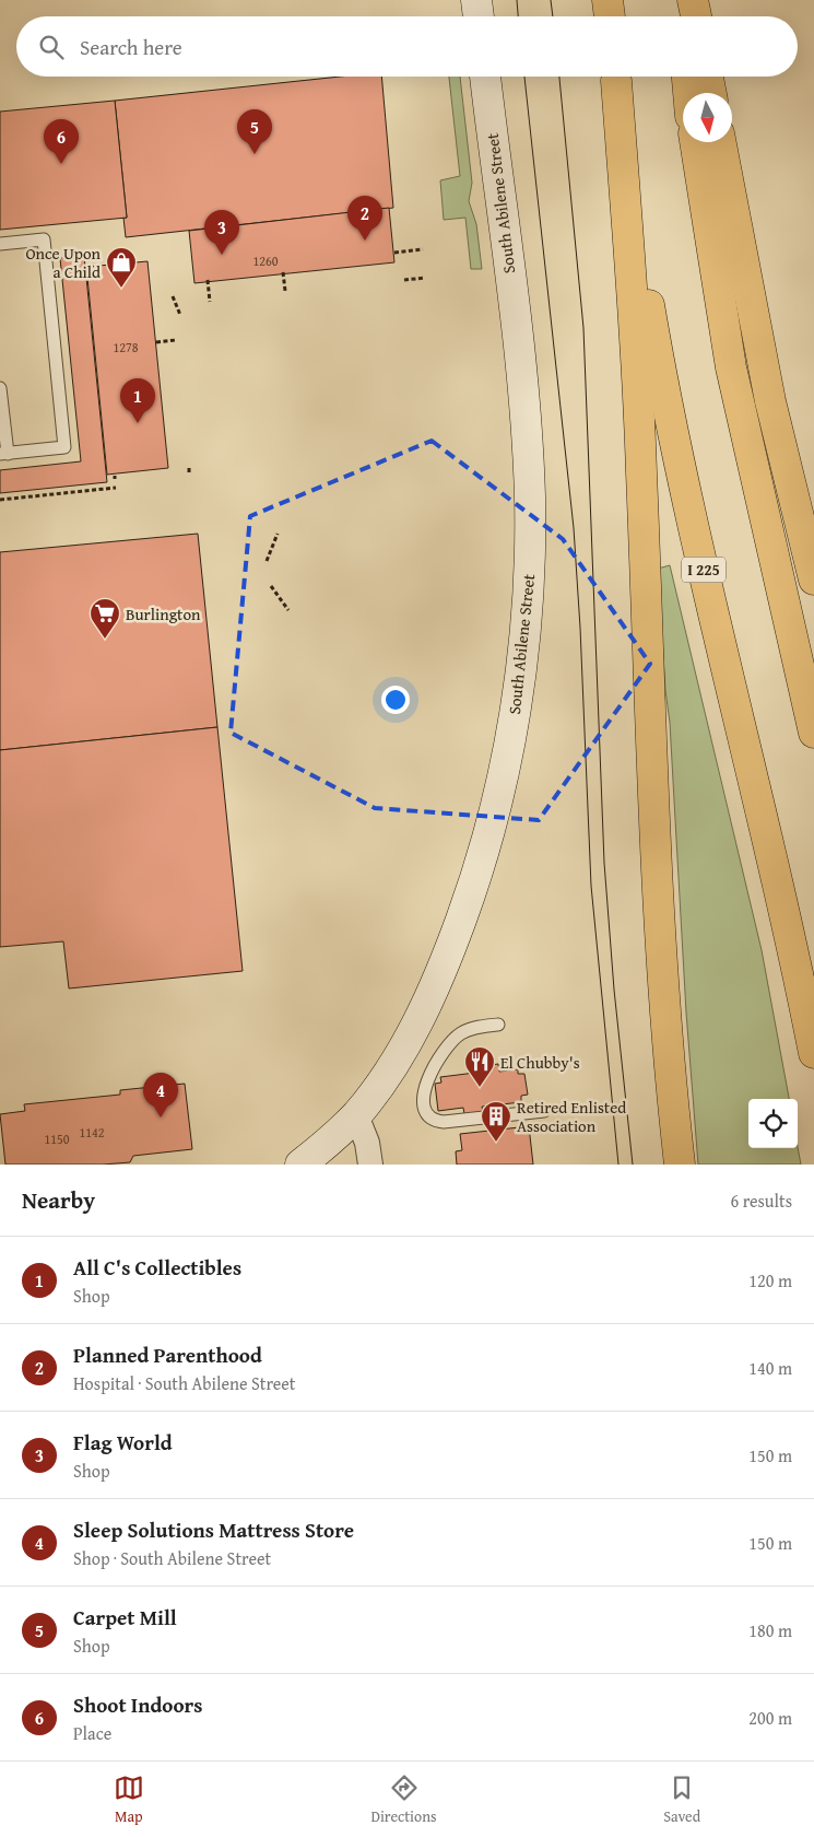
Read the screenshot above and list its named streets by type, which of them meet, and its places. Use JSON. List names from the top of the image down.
{
  "streets": {
    "highway": ["I 225"],
    "street": ["South Abilene Street"]
  },
  "places": {
    "shop": ["Once Upon a Child"],
    "supermarket": ["Burlington"],
    "restaurant": ["El Chubby's"],
    "building": ["Retired Enlisted Association"]
  },
  "house_numbers": [
    "1260",
    "1278",
    "1142",
    "1150"
  ],
  "north": "bottom",
  "page": {
    "search": "Search here",
    "pins": [
      "5",
      "6",
      "2",
      "3",
      "1",
      "4"
    ],
    "heading": ["Nearby", "6 results"],
    "list": [
      {
        "mark": "1",
        "name": "All C's Collectibles",
        "note": "Shop",
        "value": "120 m"
      },
      {
        "mark": "2",
        "name": "Planned Parenthood",
        "note": "Hospital · South Abilene Street",
        "value": "140 m"
      },
      {
        "mark": "3",
        "name": "Flag World",
        "note": "Shop",
        "value": "150 m"
      },
      {
        "mark": "4",
        "name": "Sleep Solutions Mattress Store",
        "note": "Shop · South Abilene Street",
        "value": "150 m"
      },
      {
        "mark": "5",
        "name": "Carpet Mill",
        "note": "Shop",
        "value": "180 m"
      },
      {
        "mark": "6",
        "name": "Shoot Indoors",
        "note": "Place",
        "value": "200 m"
      }
    ],
    "nav": ["Map", "Directions", "Saved"]
  }
}
